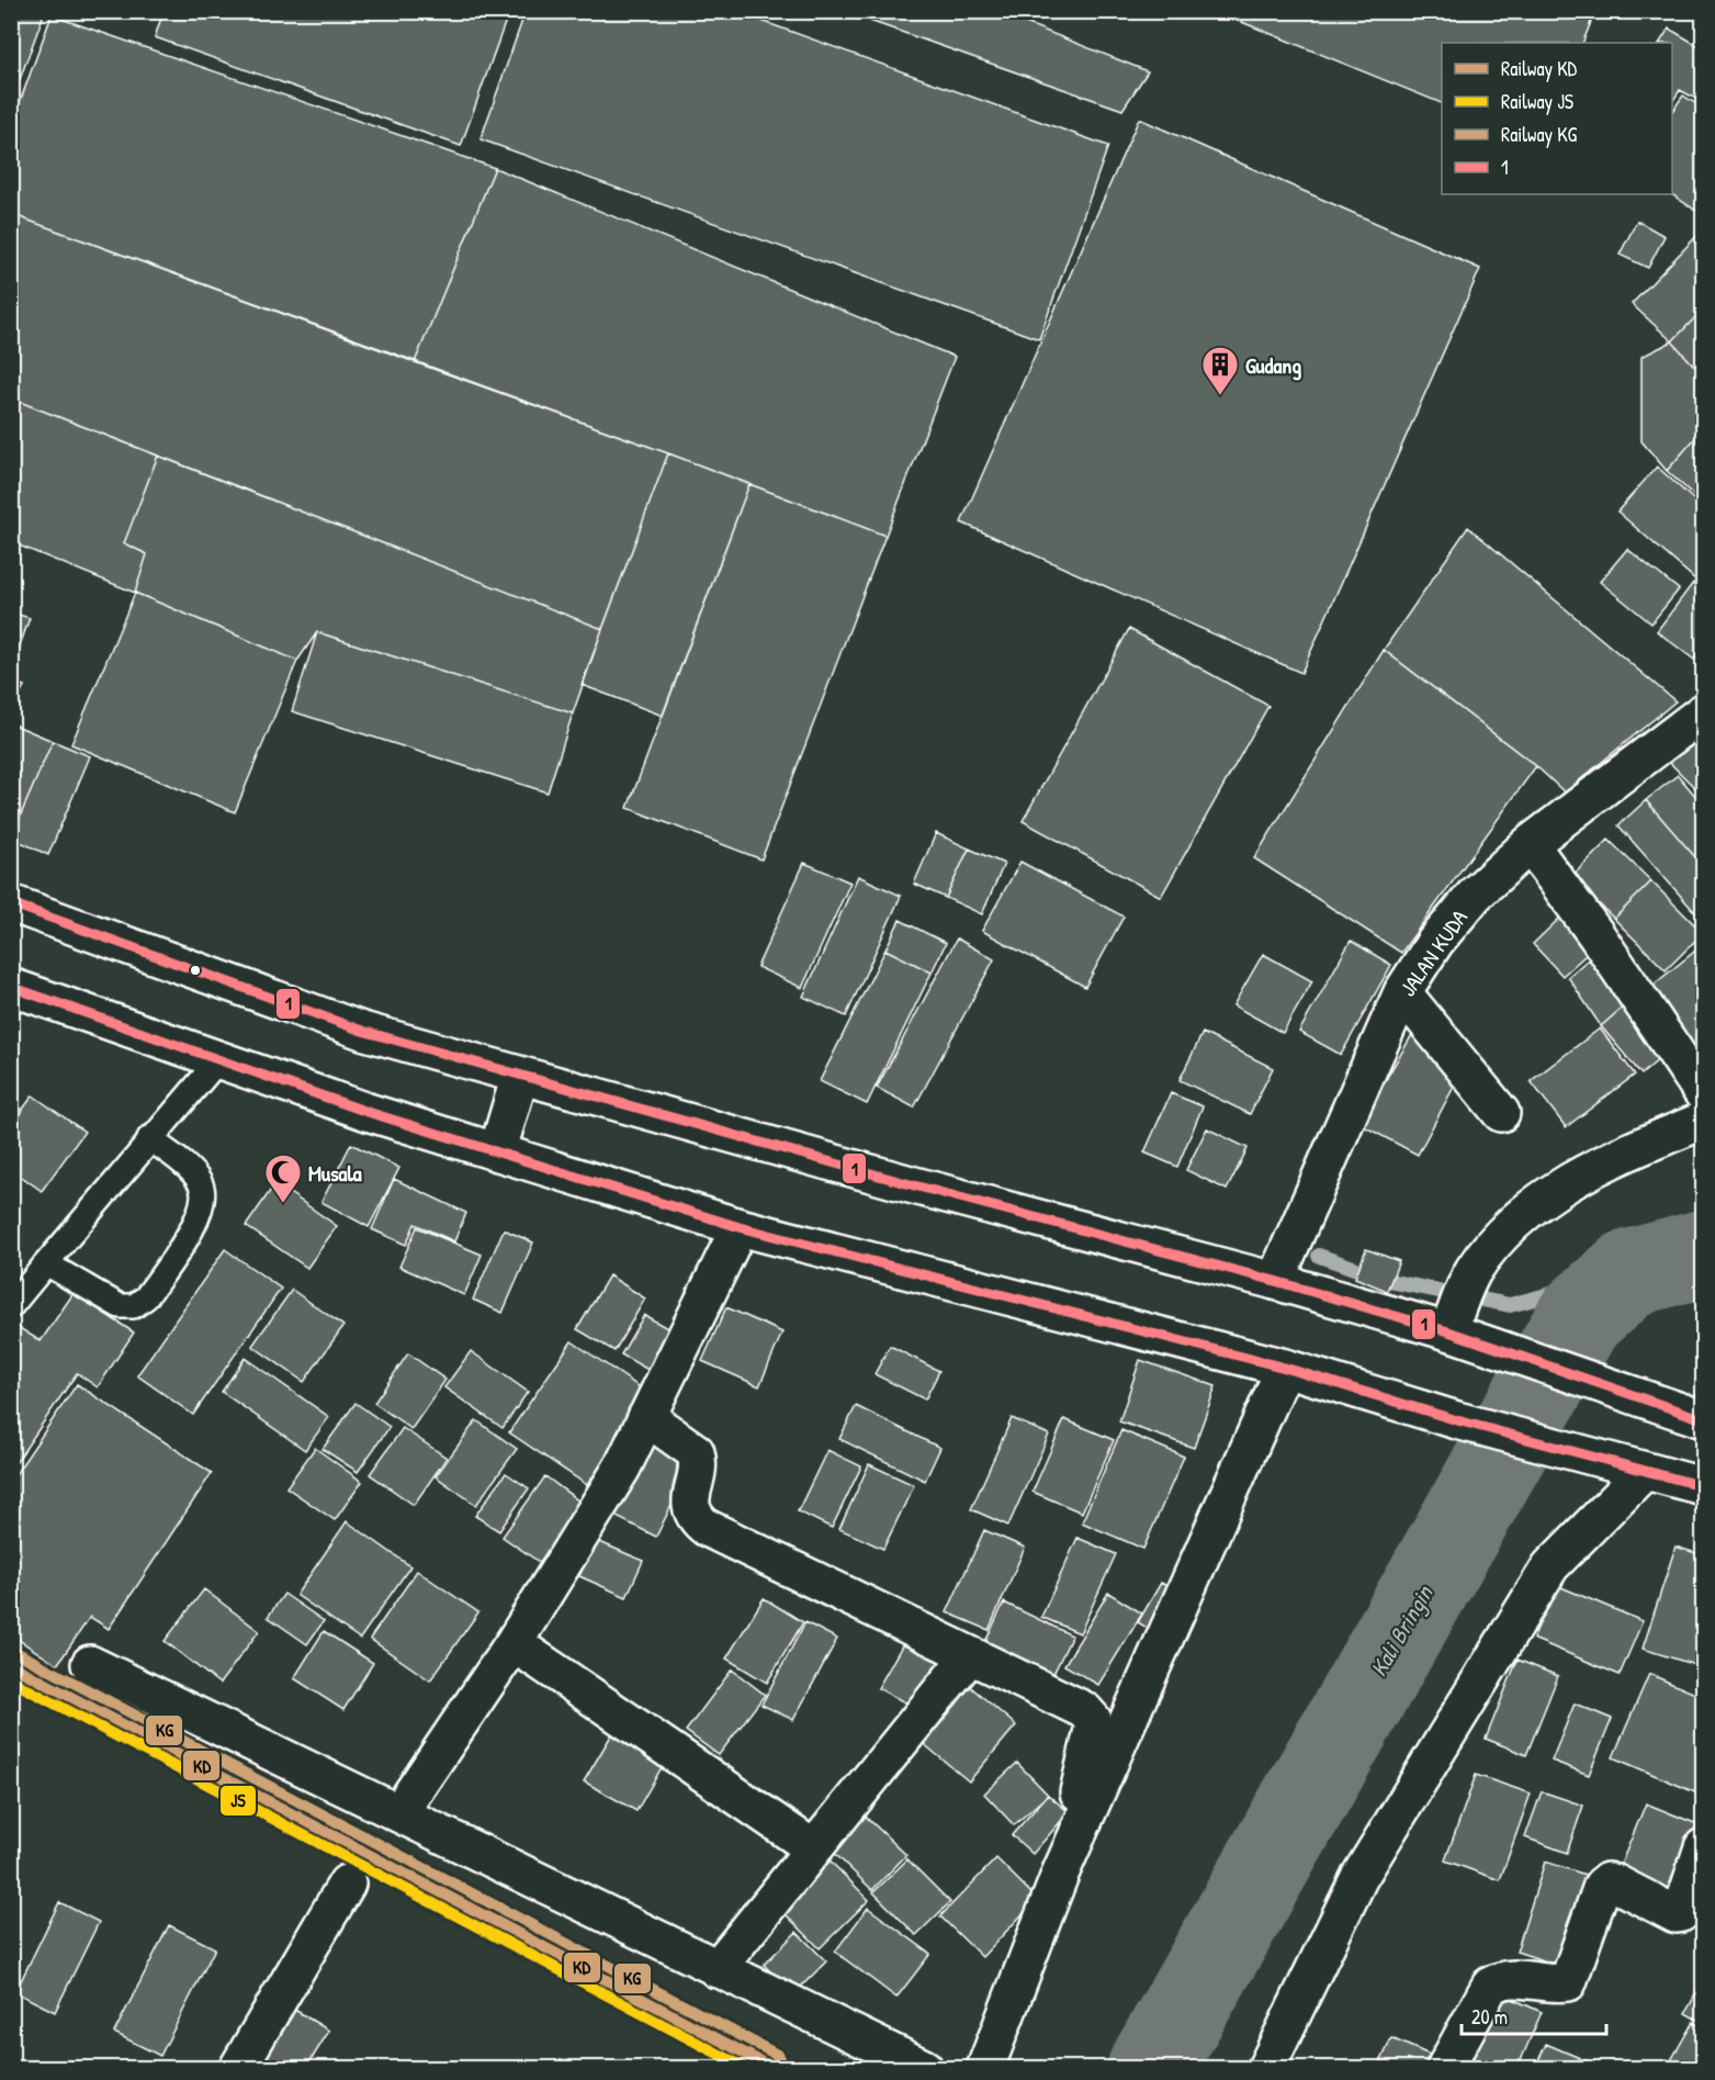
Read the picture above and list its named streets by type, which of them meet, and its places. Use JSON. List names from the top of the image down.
{
  "streets": {
    "main road": ["JALAN KUDA"]
  },
  "water": ["Kali Bringin"],
  "places": {
    "building": ["Gudang"],
    "mosque": ["Musala"]
  },
  "lines": [
    "transit line 1",
    "rail line KG",
    "rail line KD",
    "rail line JS"
  ],
  "legend": [
    "Railway KD",
    "Railway JS",
    "Railway KG",
    "1"
  ],
  "scale_bar": "20 m"
}
